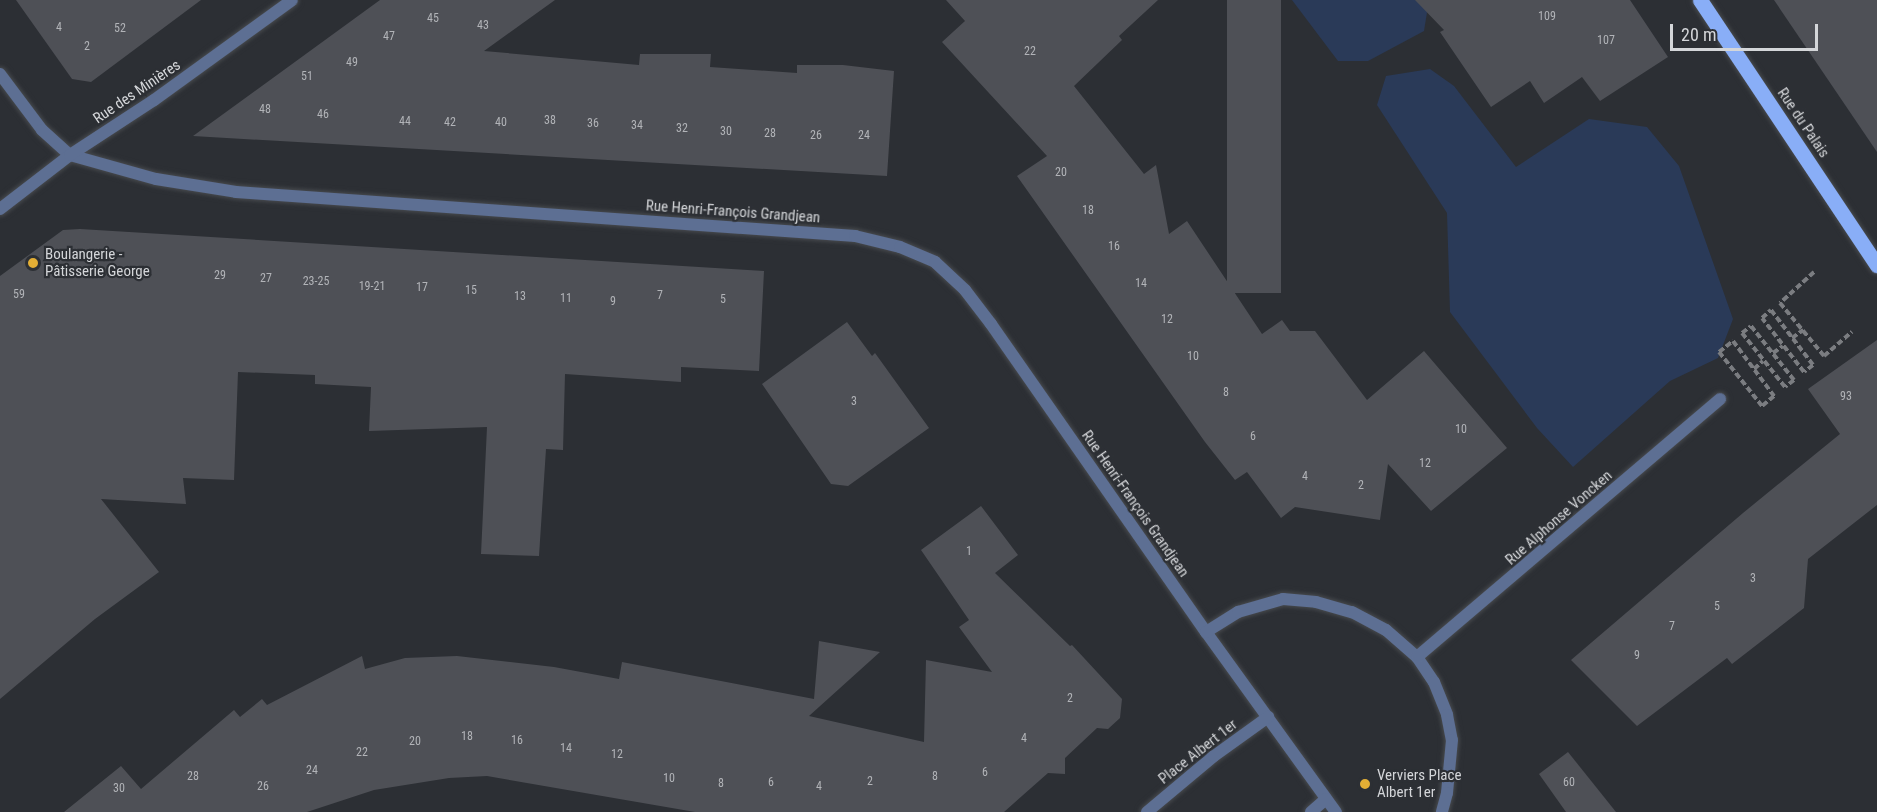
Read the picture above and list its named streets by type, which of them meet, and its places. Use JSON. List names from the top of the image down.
{
  "streets": {
    "main road": ["Rue du Palais"],
    "street": [
      "Rue des Minières",
      "Rue Henri-François Grandjean",
      "Rue Alphonse Voncken",
      "Place Albert 1er"
    ]
  },
  "crossings": [
    ["Rue des Minières", "Rue Henri-François Grandjean"]
  ],
  "places": ["Boulangerie - Pâtisserie George", "Verviers Place Albert 1er"],
  "house_numbers": [
    "109",
    "45",
    "43",
    "4",
    "52",
    "47",
    "107",
    "2",
    "22",
    "49",
    "51",
    "48",
    "46",
    "38",
    "44",
    "42",
    "40",
    "36",
    "34",
    "32",
    "30",
    "28",
    "26",
    "24",
    "20",
    "18",
    "16",
    "29",
    "27",
    "23-25",
    "14",
    "19-21",
    "17",
    "15",
    "59",
    "7",
    "13",
    "11",
    "5",
    "9",
    "12",
    "10",
    "8",
    "93",
    "3",
    "10",
    "6",
    "12",
    "4",
    "2",
    "1",
    "3",
    "5",
    "7",
    "9",
    "2",
    "18",
    "4",
    "16",
    "20",
    "14",
    "22",
    "12",
    "24",
    "6",
    "28",
    "8",
    "10",
    "2",
    "6",
    "60",
    "8",
    "26",
    "4",
    "30"
  ],
  "scale_bar": "20 m"
}
